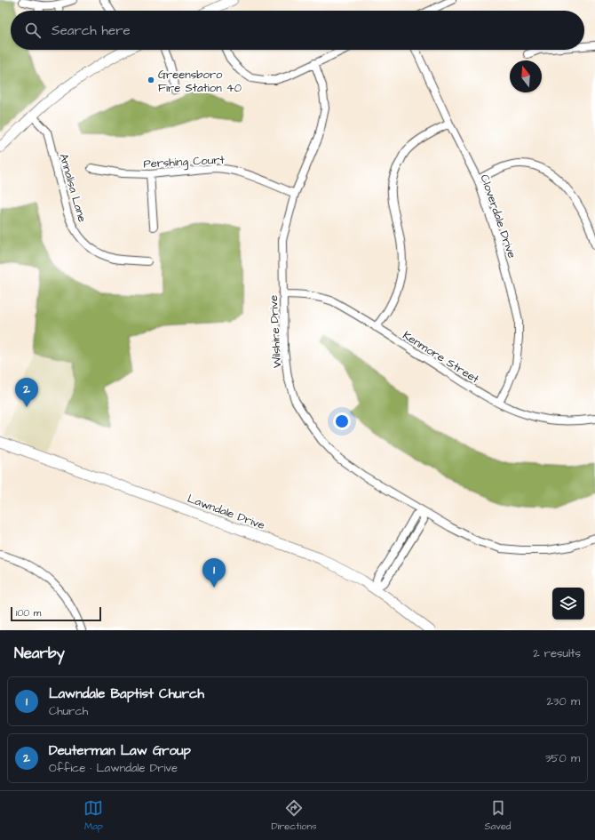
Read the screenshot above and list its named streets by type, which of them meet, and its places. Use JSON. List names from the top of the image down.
{
  "streets": {
    "main road": ["Lawndale Drive"],
    "street": [
      "Pershing Court",
      "Annalisa Lane",
      "Cloverdale Drive",
      "Wilshire Drive",
      "Kenmore Street"
    ]
  },
  "crossings": [
    ["Pershing Court", "Wilshire Drive"],
    ["Cloverdale Drive", "Kenmore Street"],
    ["Wilshire Drive", "Kenmore Street"]
  ],
  "places": ["Greensboro Fire Station 40"],
  "scale_bar": "100 m",
  "north": "top",
  "page": {
    "search": "Search here",
    "pins": ["2", "1"],
    "scale": "100 m",
    "heading": ["Nearby", "2 results"],
    "list": [
      {
        "mark": "1",
        "name": "Lawndale Baptist Church",
        "note": "Church",
        "value": "230 m"
      },
      {
        "mark": "2",
        "name": "Deuterman Law Group",
        "note": "Office · Lawndale Drive",
        "value": "350 m"
      }
    ],
    "nav": ["Map", "Directions", "Saved"]
  }
}
